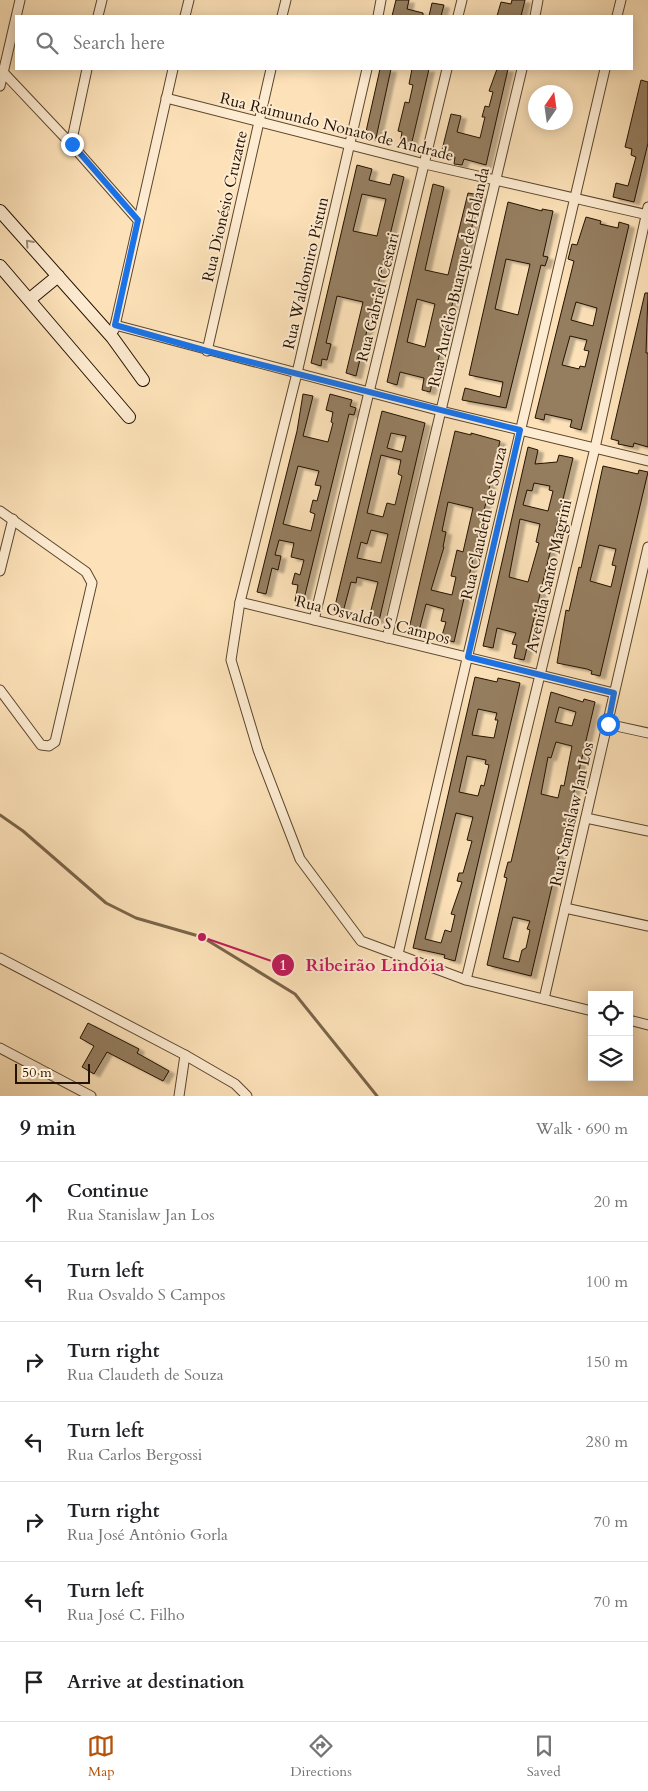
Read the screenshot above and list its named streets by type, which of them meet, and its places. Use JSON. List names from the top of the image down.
{
  "streets": {
    "street": [
      "Rua Raimundo Nonato de Andrade",
      "Rua Dionésio Cruzatte",
      "Rua Waldomiro Pistun",
      "Rua Aurélio Buarque de Holanda",
      "Rua Gabriel Cestari",
      "Rua Claudeth de Souza",
      "Avenida Santo Magrini",
      "Rua Osvaldo S Campos",
      "Rua Stanislaw Jan Los"
    ]
  },
  "crossings": [
    ["Rua Raimundo Nonato de Andrade", "Rua Dionésio Cruzatte"],
    ["Rua Raimundo Nonato de Andrade", "Rua Waldomiro Pistun"],
    ["Rua Raimundo Nonato de Andrade", "Rua Aurélio Buarque de Holanda"],
    ["Rua Raimundo Nonato de Andrade", "Rua Gabriel Cestari"],
    ["Rua Raimundo Nonato de Andrade", "Rua Claudeth de Souza"],
    ["Rua Raimundo Nonato de Andrade", "Avenida Santo Magrini"],
    ["Rua Waldomiro Pistun", "Rua Claudeth de Souza"],
    ["Rua Waldomiro Pistun", "Rua Osvaldo S Campos"],
    ["Rua Aurélio Buarque de Holanda", "Rua Osvaldo S Campos"],
    ["Rua Gabriel Cestari", "Rua Osvaldo S Campos"],
    ["Rua Claudeth de Souza", "Rua Osvaldo S Campos"],
    ["Avenida Santo Magrini", "Rua Osvaldo S Campos"],
    ["Rua Osvaldo S Campos", "Rua Stanislaw Jan Los"]
  ],
  "places": ["Ribeirão Lindóia"],
  "scale_bar": "50 m",
  "north": "top",
  "page": {
    "search": "Search here",
    "scale": "50 m",
    "heading": ["9 min", "Walk · 690 m"],
    "list": [
      ["Continue", "Rua Stanislaw Jan Los", "20 m"],
      ["Turn left", "Rua Osvaldo S Campos", "100 m"],
      ["Turn right", "Rua Claudeth de Souza", "150 m"],
      ["Turn left", "Rua Carlos Bergossi", "280 m"],
      ["Turn right", "Rua José Antônio Gorla", "70 m"],
      ["Turn left", "Rua José C. Filho", "70 m"],
      "Arrive at destination"
    ],
    "nav": ["Map", "Directions", "Saved"]
  }
}
